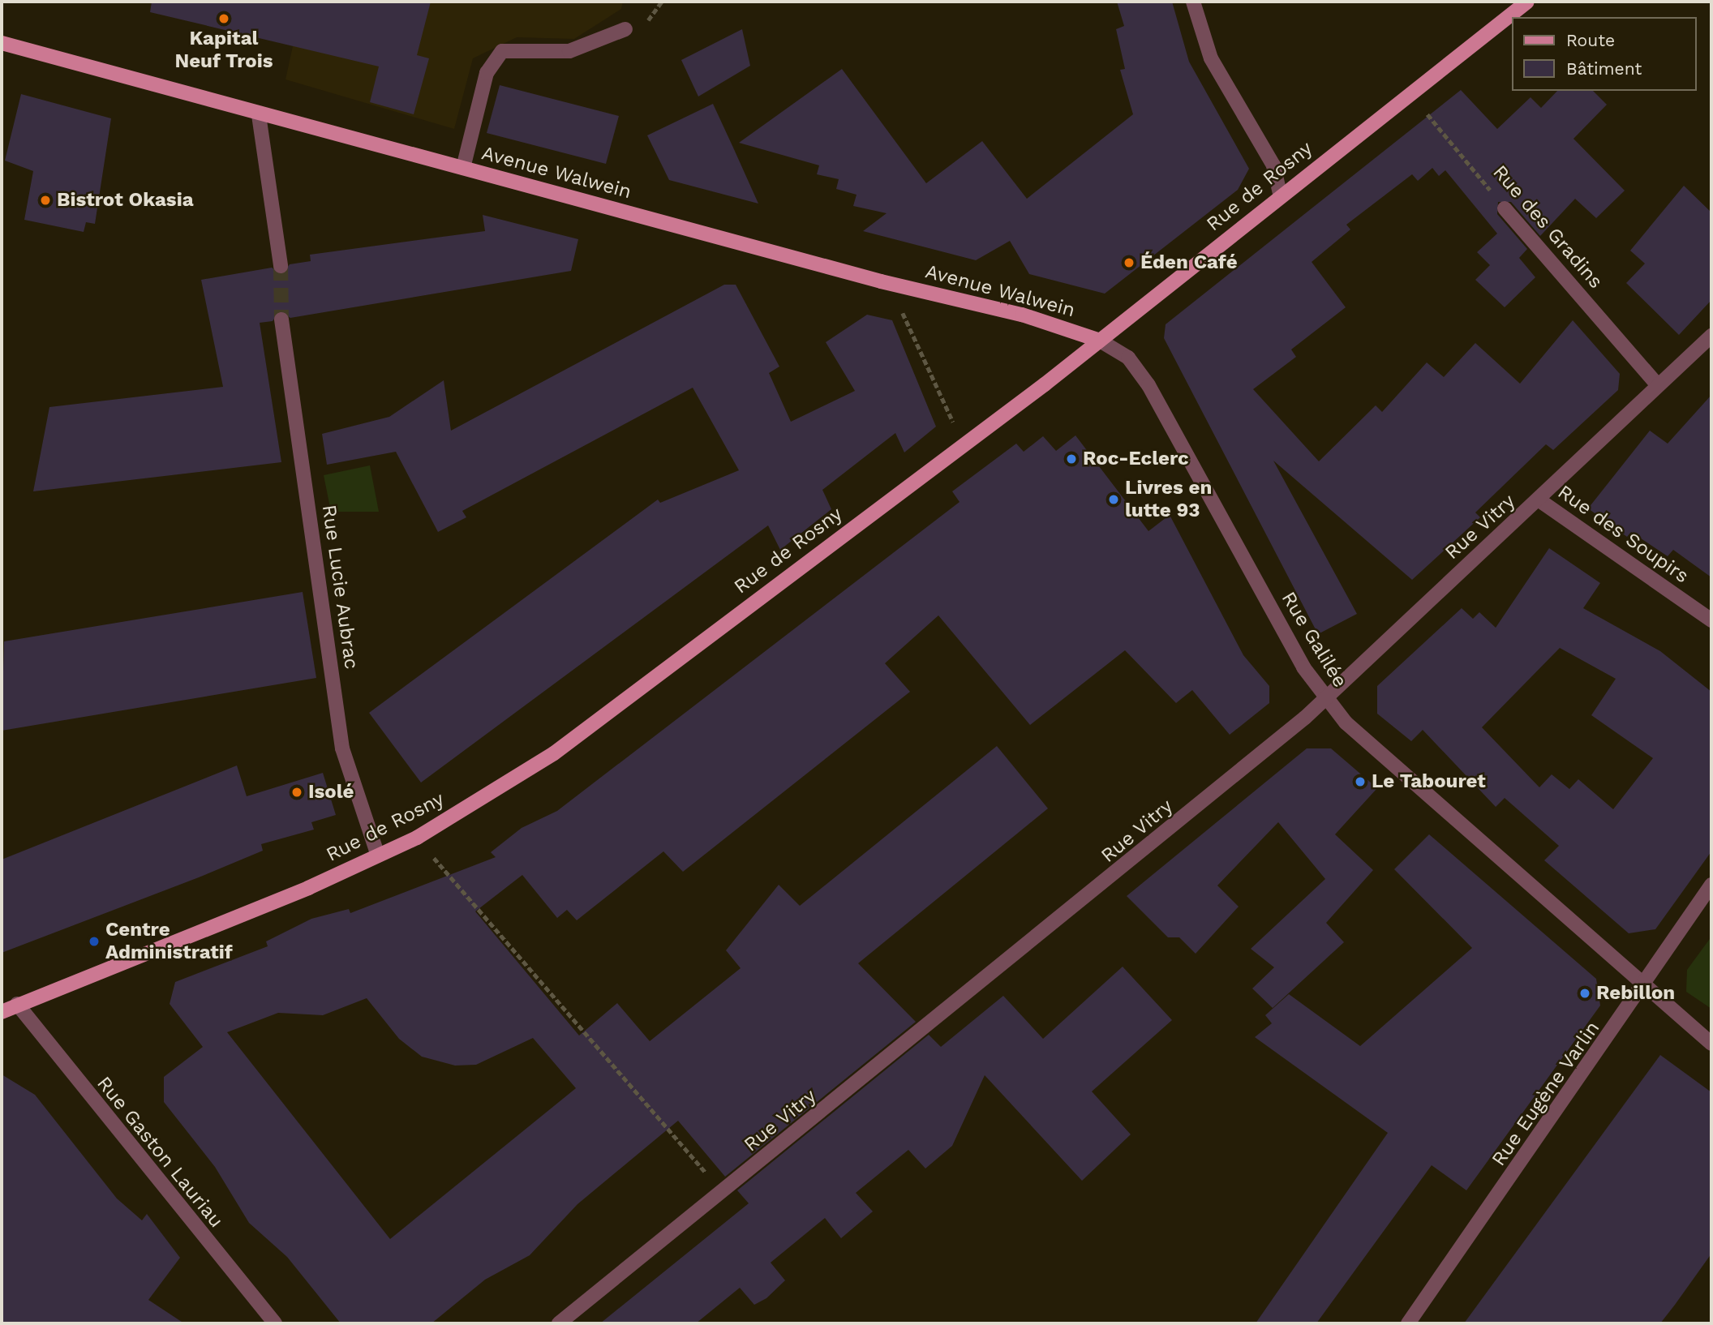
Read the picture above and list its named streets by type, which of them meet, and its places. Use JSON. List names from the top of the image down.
{
  "streets": {
    "main road": ["Avenue Walwein", "Rue de Rosny"],
    "street": [
      "Rue des Gradins",
      "Rue Vitry",
      "Rue des Soupirs",
      "Rue Lucie Aubrac",
      "Rue Galilée",
      "Rue Eugène Varlin",
      "Rue Gaston Lauriau"
    ]
  },
  "crossings": [
    ["Avenue Walwein", "Rue de Rosny"],
    ["Avenue Walwein", "Rue Galilée"],
    ["Rue de Rosny", "Rue des Gradins"],
    ["Rue de Rosny", "Rue Lucie Aubrac"],
    ["Rue de Rosny", "Rue Galilée"],
    ["Rue de Rosny", "Rue Gaston Lauriau"],
    ["Rue des Gradins", "Rue Vitry"],
    ["Rue Vitry", "Rue des Soupirs"],
    ["Rue Vitry", "Rue Galilée"],
    ["Rue Galilée", "Rue Eugène Varlin"]
  ],
  "places": [
    "Kapital Neuf Trois",
    "Bistrot Okasia",
    "Éden Café",
    "Roc-Eclerc",
    "Livres en lutte 93",
    "Le Tabouret",
    "Isolé",
    "Centre Administratif",
    "Rebillon"
  ],
  "legend": ["Route", "Bâtiment"]
}
